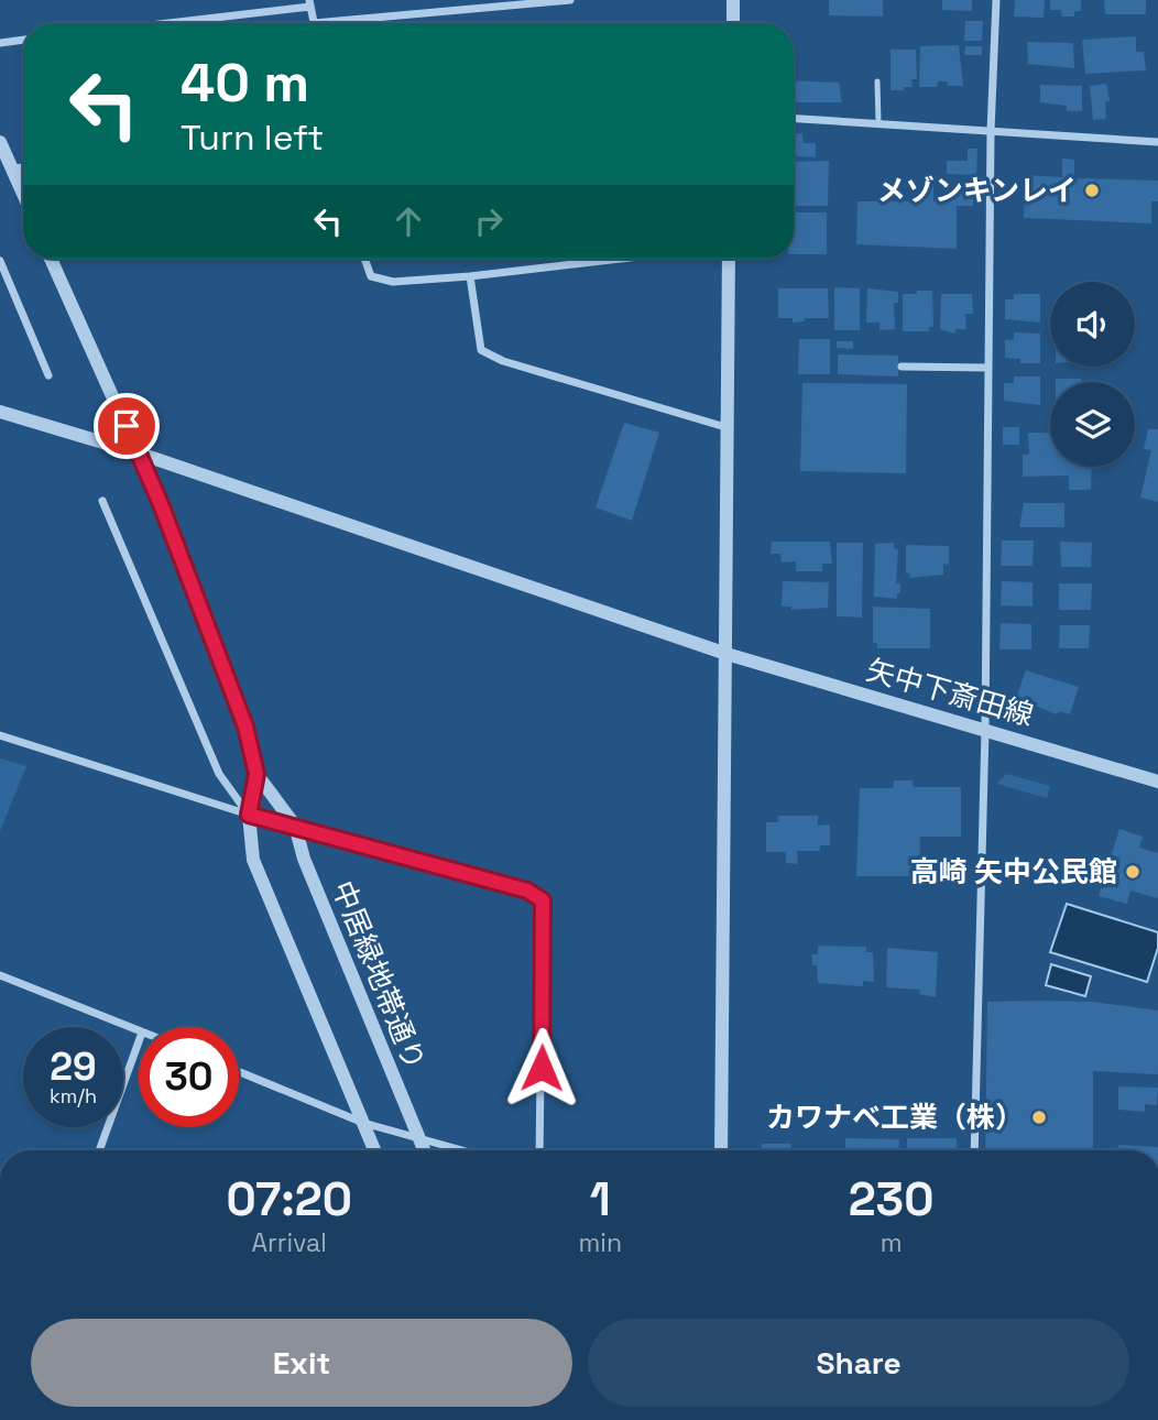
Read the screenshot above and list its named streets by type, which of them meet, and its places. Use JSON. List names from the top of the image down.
{
  "streets": {
    "street": ["矢中下斎田線", "中居緑地帯通り"]
  },
  "crossings": [
    ["矢中下斎田線", "中居緑地帯通り"]
  ],
  "places": ["メゾンキンレイ", "高崎 矢中公民館", "カワナベ工業（株）"],
  "page": {
    "turn": ["40 m", "Turn left"],
    "speed": "29 km/h",
    "limit": "30",
    "eta": [
      "07:20",
      "Arrival",
      "1",
      "min",
      "230",
      "m"
    ],
    "buttons": ["Exit", "Share"]
  }
}
